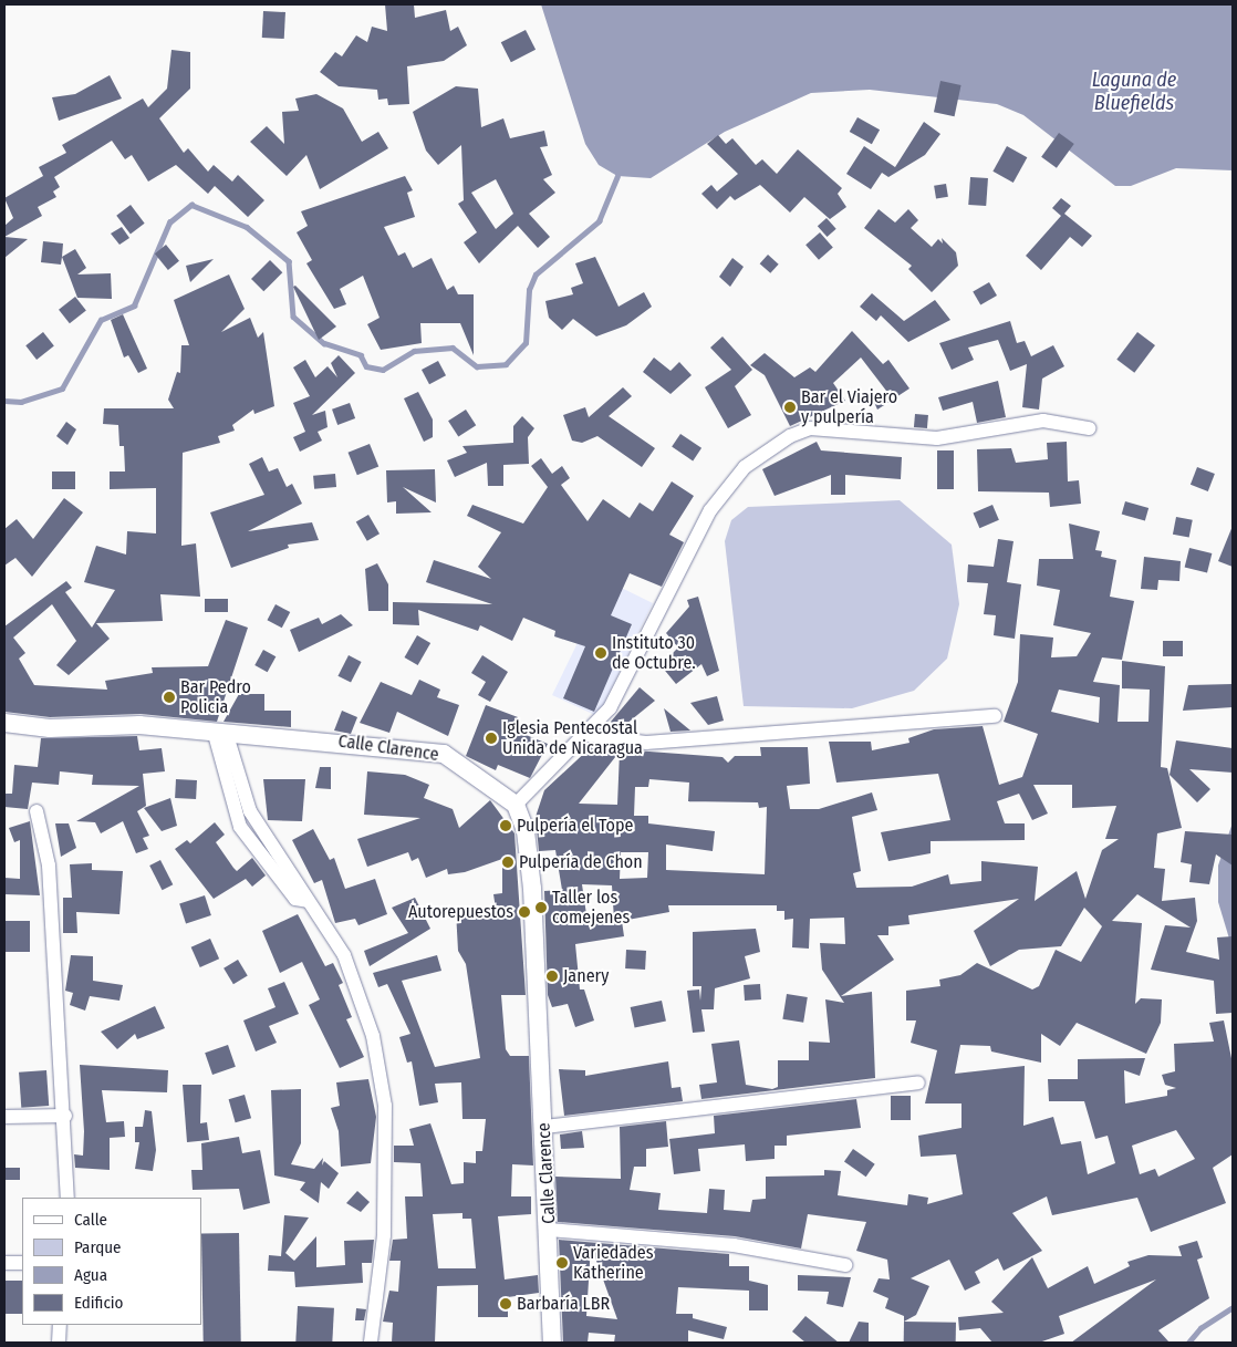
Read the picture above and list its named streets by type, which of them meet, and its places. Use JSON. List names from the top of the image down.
{
  "streets": {
    "street": ["Calle Clarence"]
  },
  "water": ["Laguna de Bluefields"],
  "places": [
    "Bar el Viajero y pulpería",
    "Instituto 30 de Octubre.",
    "Bar Pedro Policia",
    "Iglesia Pentecostal Unida de Nicaragua",
    "Pulpería el Tope",
    "Pulpería de Chon",
    "Taller los comejenes",
    "Autorepuestos",
    "Janery",
    "Variedades Katherine",
    "Barbaría LBR"
  ],
  "legend": [
    "Calle",
    "Parque",
    "Agua",
    "Edificio"
  ]
}
